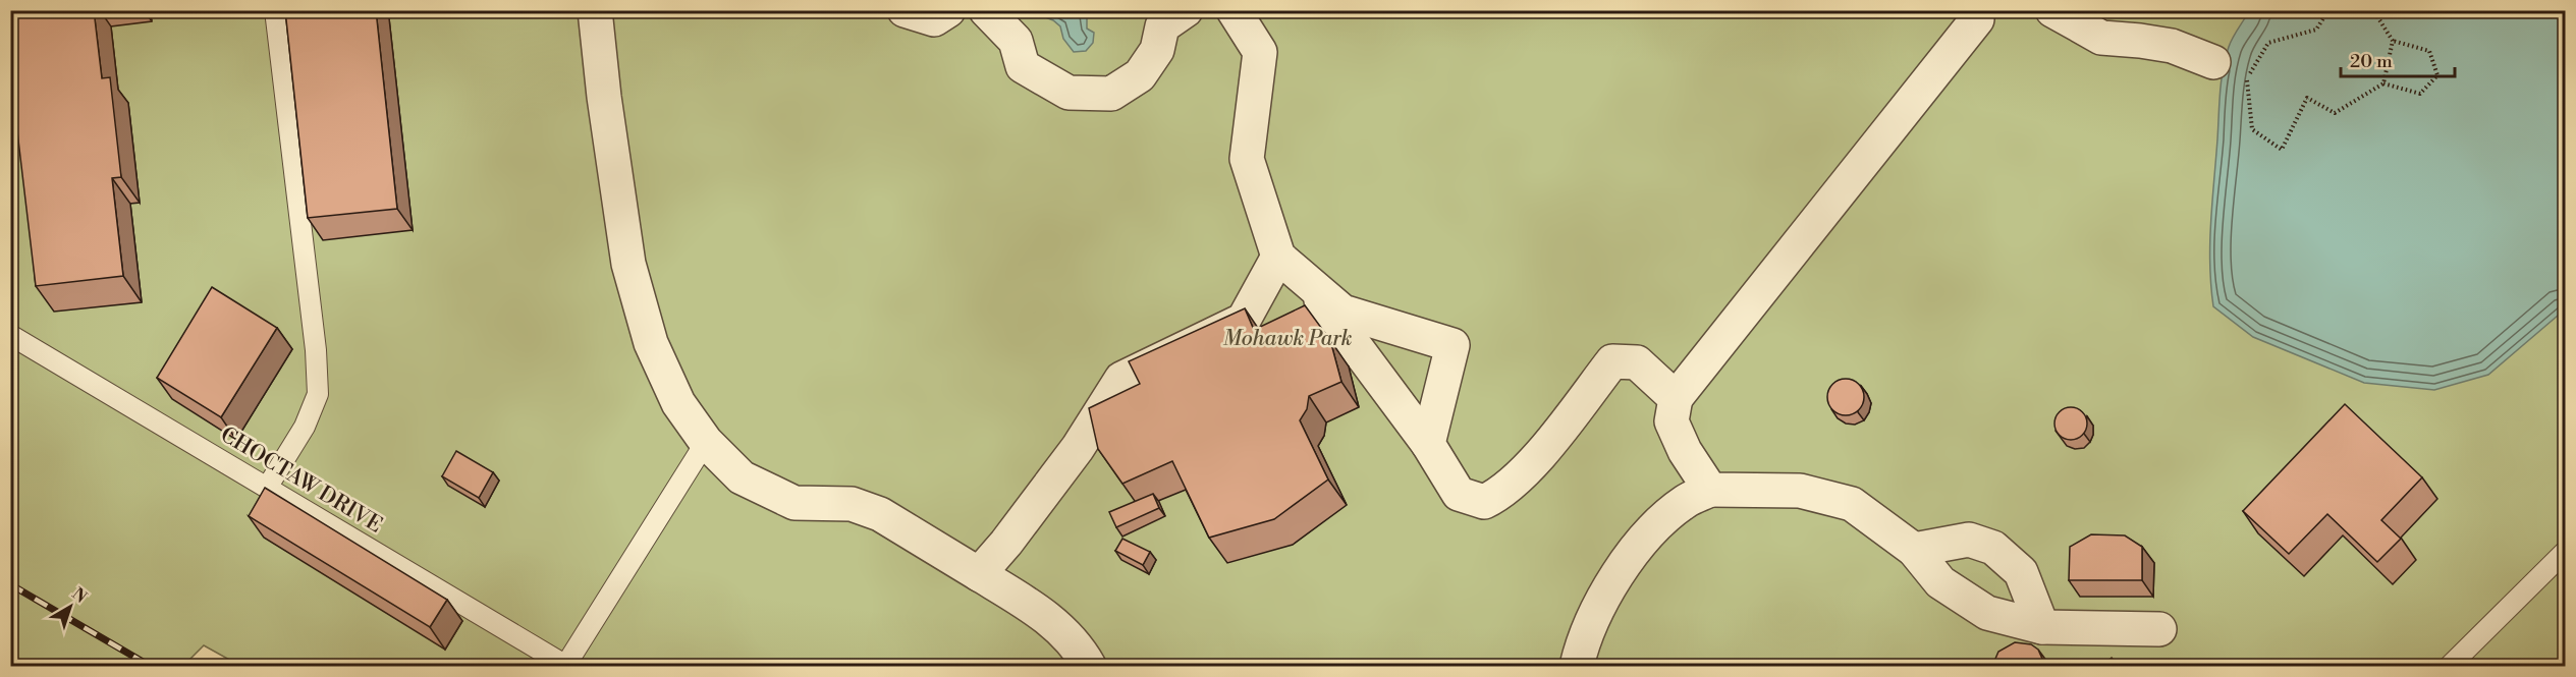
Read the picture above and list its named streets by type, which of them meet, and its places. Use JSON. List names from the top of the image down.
{
  "streets": {
    "lane": ["CHOCTAW DRIVE"]
  },
  "parks": ["Mohawk Park"],
  "scale_bar": "20 m",
  "north": "top right"
}
